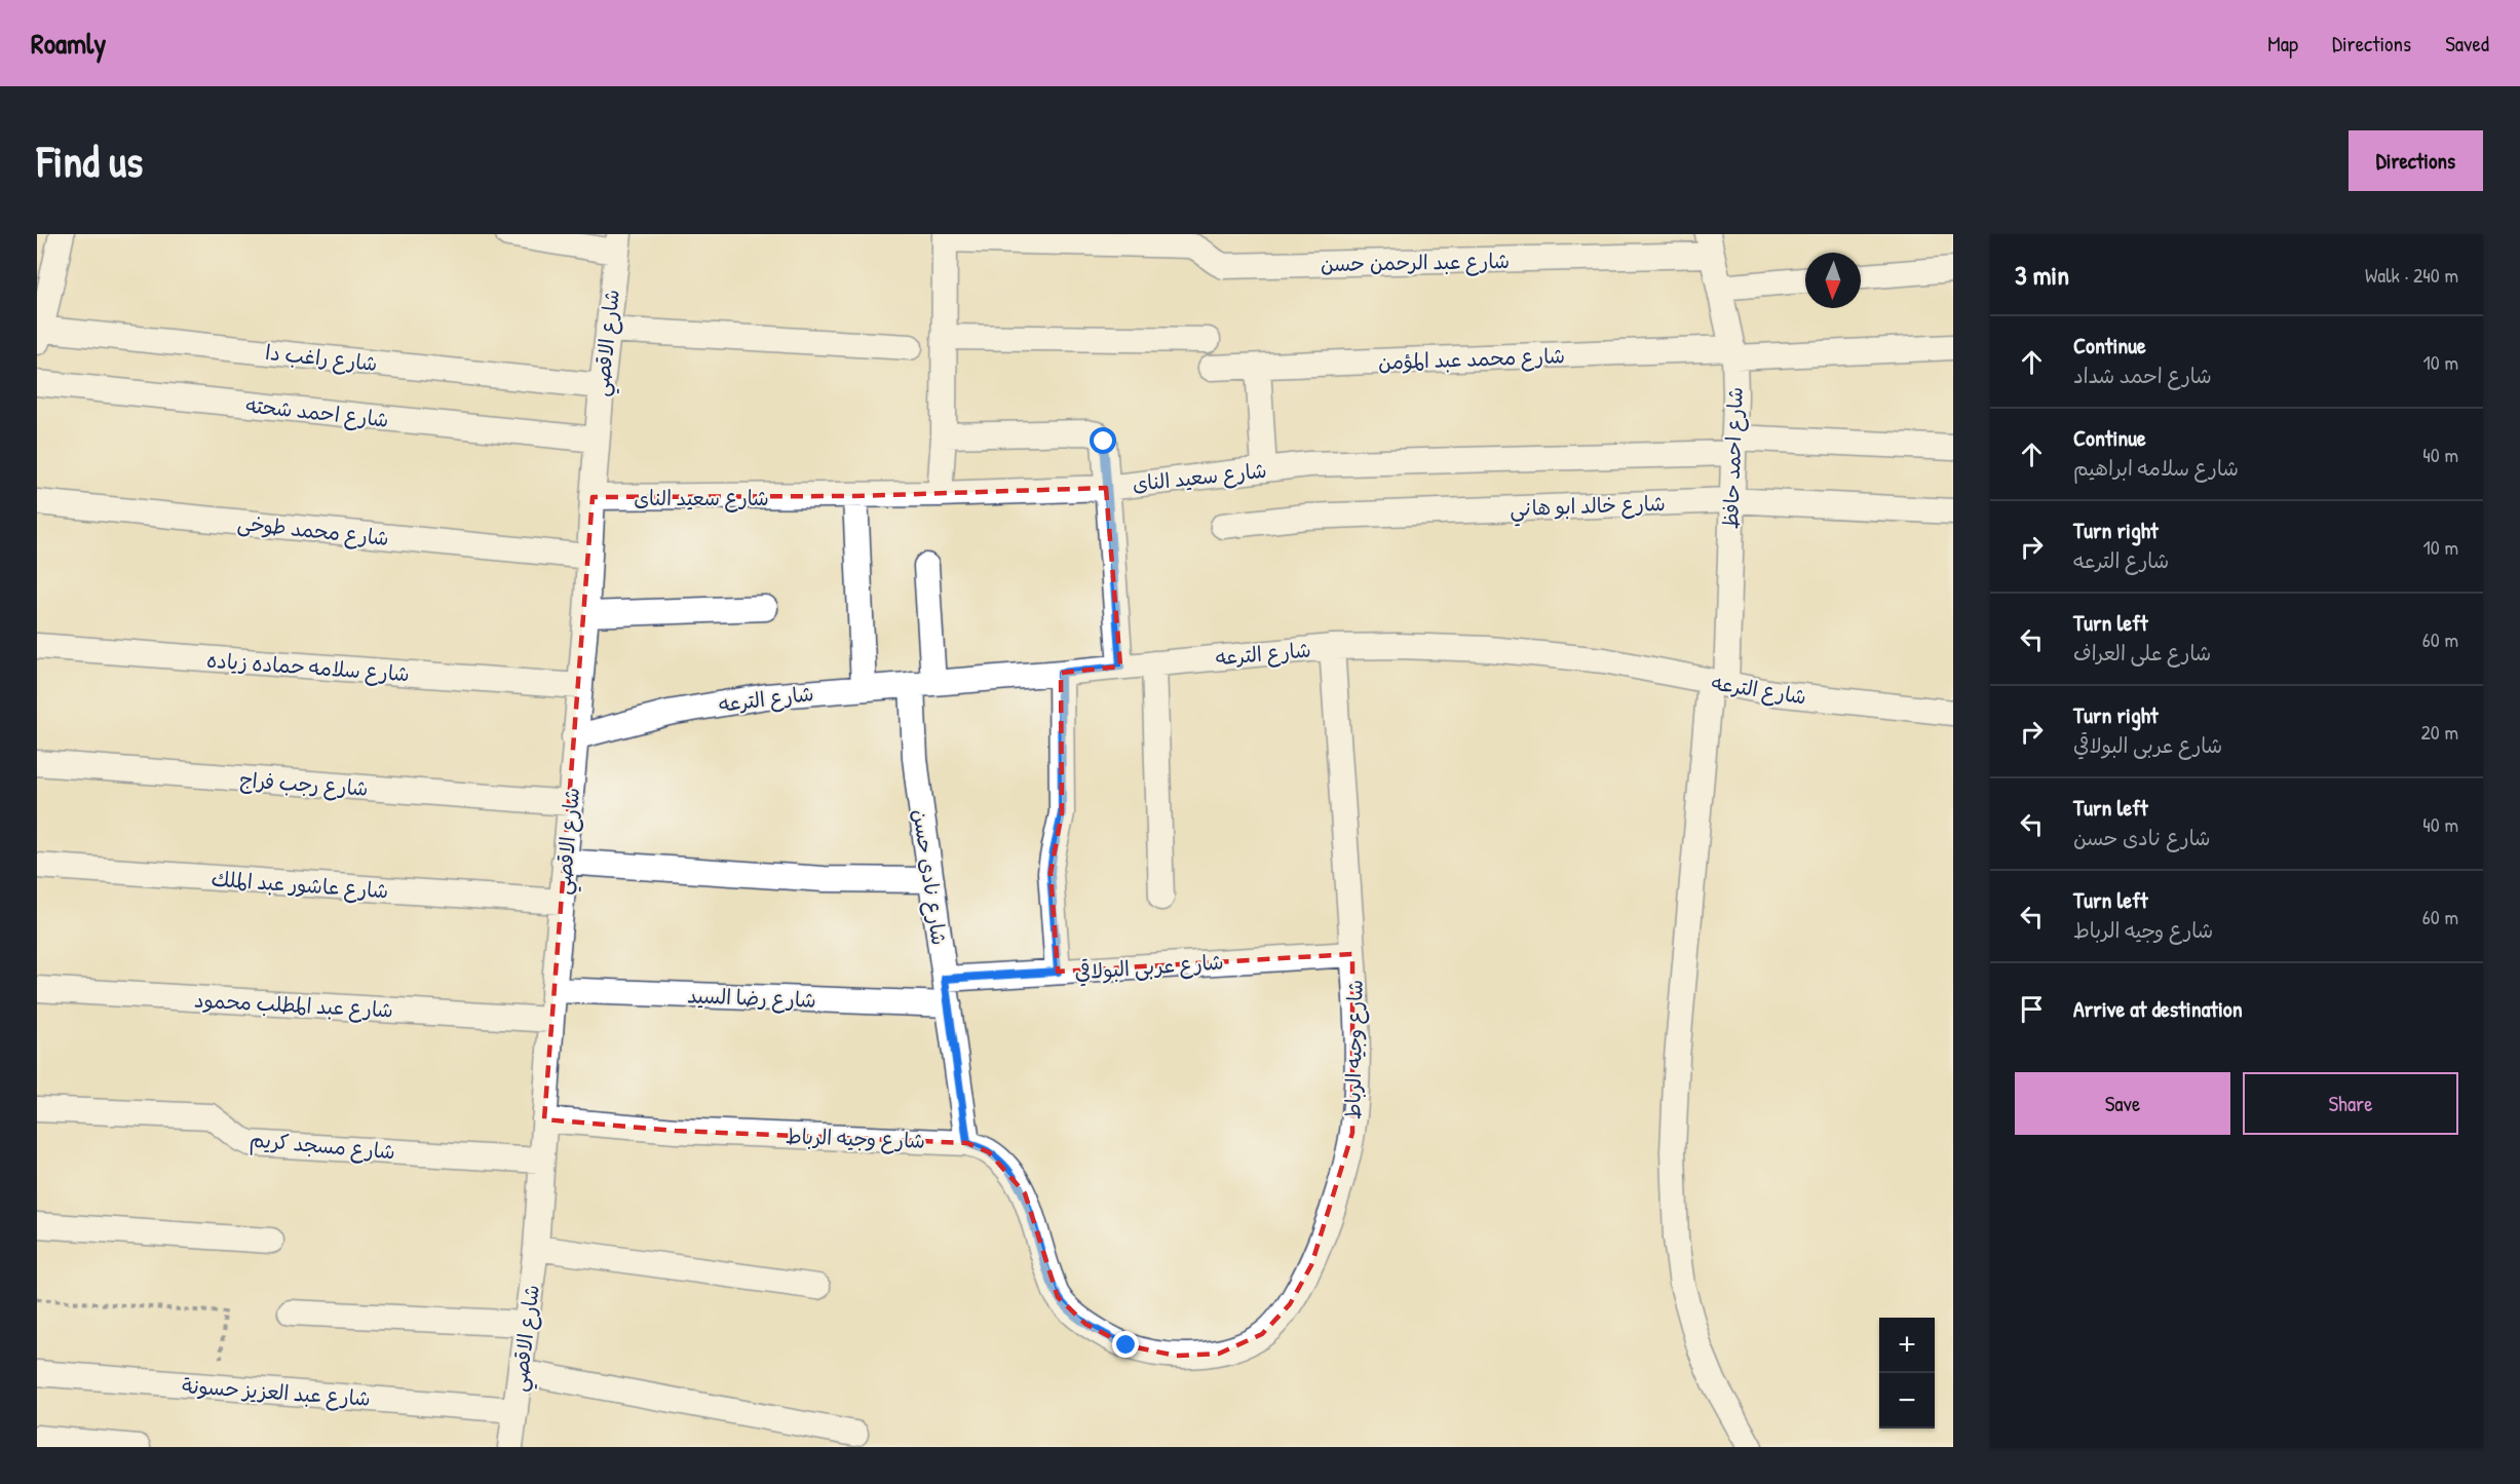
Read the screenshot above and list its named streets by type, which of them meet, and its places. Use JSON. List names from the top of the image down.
{
  "streets": {
    "street": [
      "شارع عبد الرحمن حسن",
      "شارع الاقصي",
      "شارع راغب دا",
      "شارع محمد عبد المؤمن",
      "شارع احمد شحته",
      "شارع احمد حافظ",
      "شارع سعيد الناى",
      "شارع خالد ابو هاني",
      "شارع محمد طوخى",
      "شارع الترعه",
      "شارع سلامه حماده زياده",
      "شارع رجب فراج",
      "شارع نادى حسن",
      "شارع عاشور عبد الملك",
      "شارع عربى البولاقي",
      "شارع رضا السيد",
      "شارع عبد المطلب محمود",
      "شارع وجيه الرباط",
      "شارع مسجد كريم",
      "شارع عبد العزيز حسونة"
    ]
  },
  "crossings": [
    ["شارع عبد الرحمن حسن", "شارع احمد حافظ"],
    ["شارع الاقصي", "شارع راغب دا"],
    ["شارع الاقصي", "شارع احمد شحته"],
    ["شارع الاقصي", "شارع سعيد الناى"],
    ["شارع الاقصي", "شارع محمد طوخى"],
    ["شارع الاقصي", "شارع الترعه"],
    ["شارع الاقصي", "شارع سلامه حماده زياده"],
    ["شارع الاقصي", "شارع رجب فراج"],
    ["شارع الاقصي", "شارع عاشور عبد الملك"],
    ["شارع الاقصي", "شارع رضا السيد"],
    ["شارع الاقصي", "شارع عبد المطلب محمود"],
    ["شارع الاقصي", "شارع وجيه الرباط"],
    ["شارع الاقصي", "شارع مسجد كريم"],
    ["شارع الاقصي", "شارع عبد العزيز حسونة"],
    ["شارع محمد عبد المؤمن", "شارع احمد حافظ"],
    ["شارع احمد حافظ", "شارع سعيد الناى"],
    ["شارع احمد حافظ", "شارع خالد ابو هاني"],
    ["شارع احمد حافظ", "شارع الترعه"],
    ["شارع الترعه", "شارع نادى حسن"],
    ["شارع الترعه", "شارع وجيه الرباط"],
    ["شارع نادى حسن", "شارع عربى البولاقي"],
    ["شارع نادى حسن", "شارع رضا السيد"],
    ["شارع نادى حسن", "شارع وجيه الرباط"],
    ["شارع عربى البولاقي", "شارع وجيه الرباط"]
  ],
  "north": "bottom",
  "page": {
    "header": "Roamly",
    "nav": ["Map", "Directions", "Saved"],
    "buttons": [
      "Directions",
      ["Save", "Share"]
    ],
    "title": "Find us",
    "heading": ["3 min", "Walk · 240 m"],
    "list": [
      ["Continue", "شارع احمد شداد", "10 m"],
      ["Continue", "شارع سلامه ابراهيم", "40 m"],
      ["Turn right", "شارع الترعه", "10 m"],
      ["Turn left", "شارع على العراف", "60 m"],
      ["Turn right", "شارع عربى البولاقي", "20 m"],
      ["Turn left", "شارع نادى حسن", "40 m"],
      ["Turn left", "شارع وجيه الرباط", "60 m"],
      "Arrive at destination"
    ],
    "map_buttons": ["+", "−"]
  }
}
